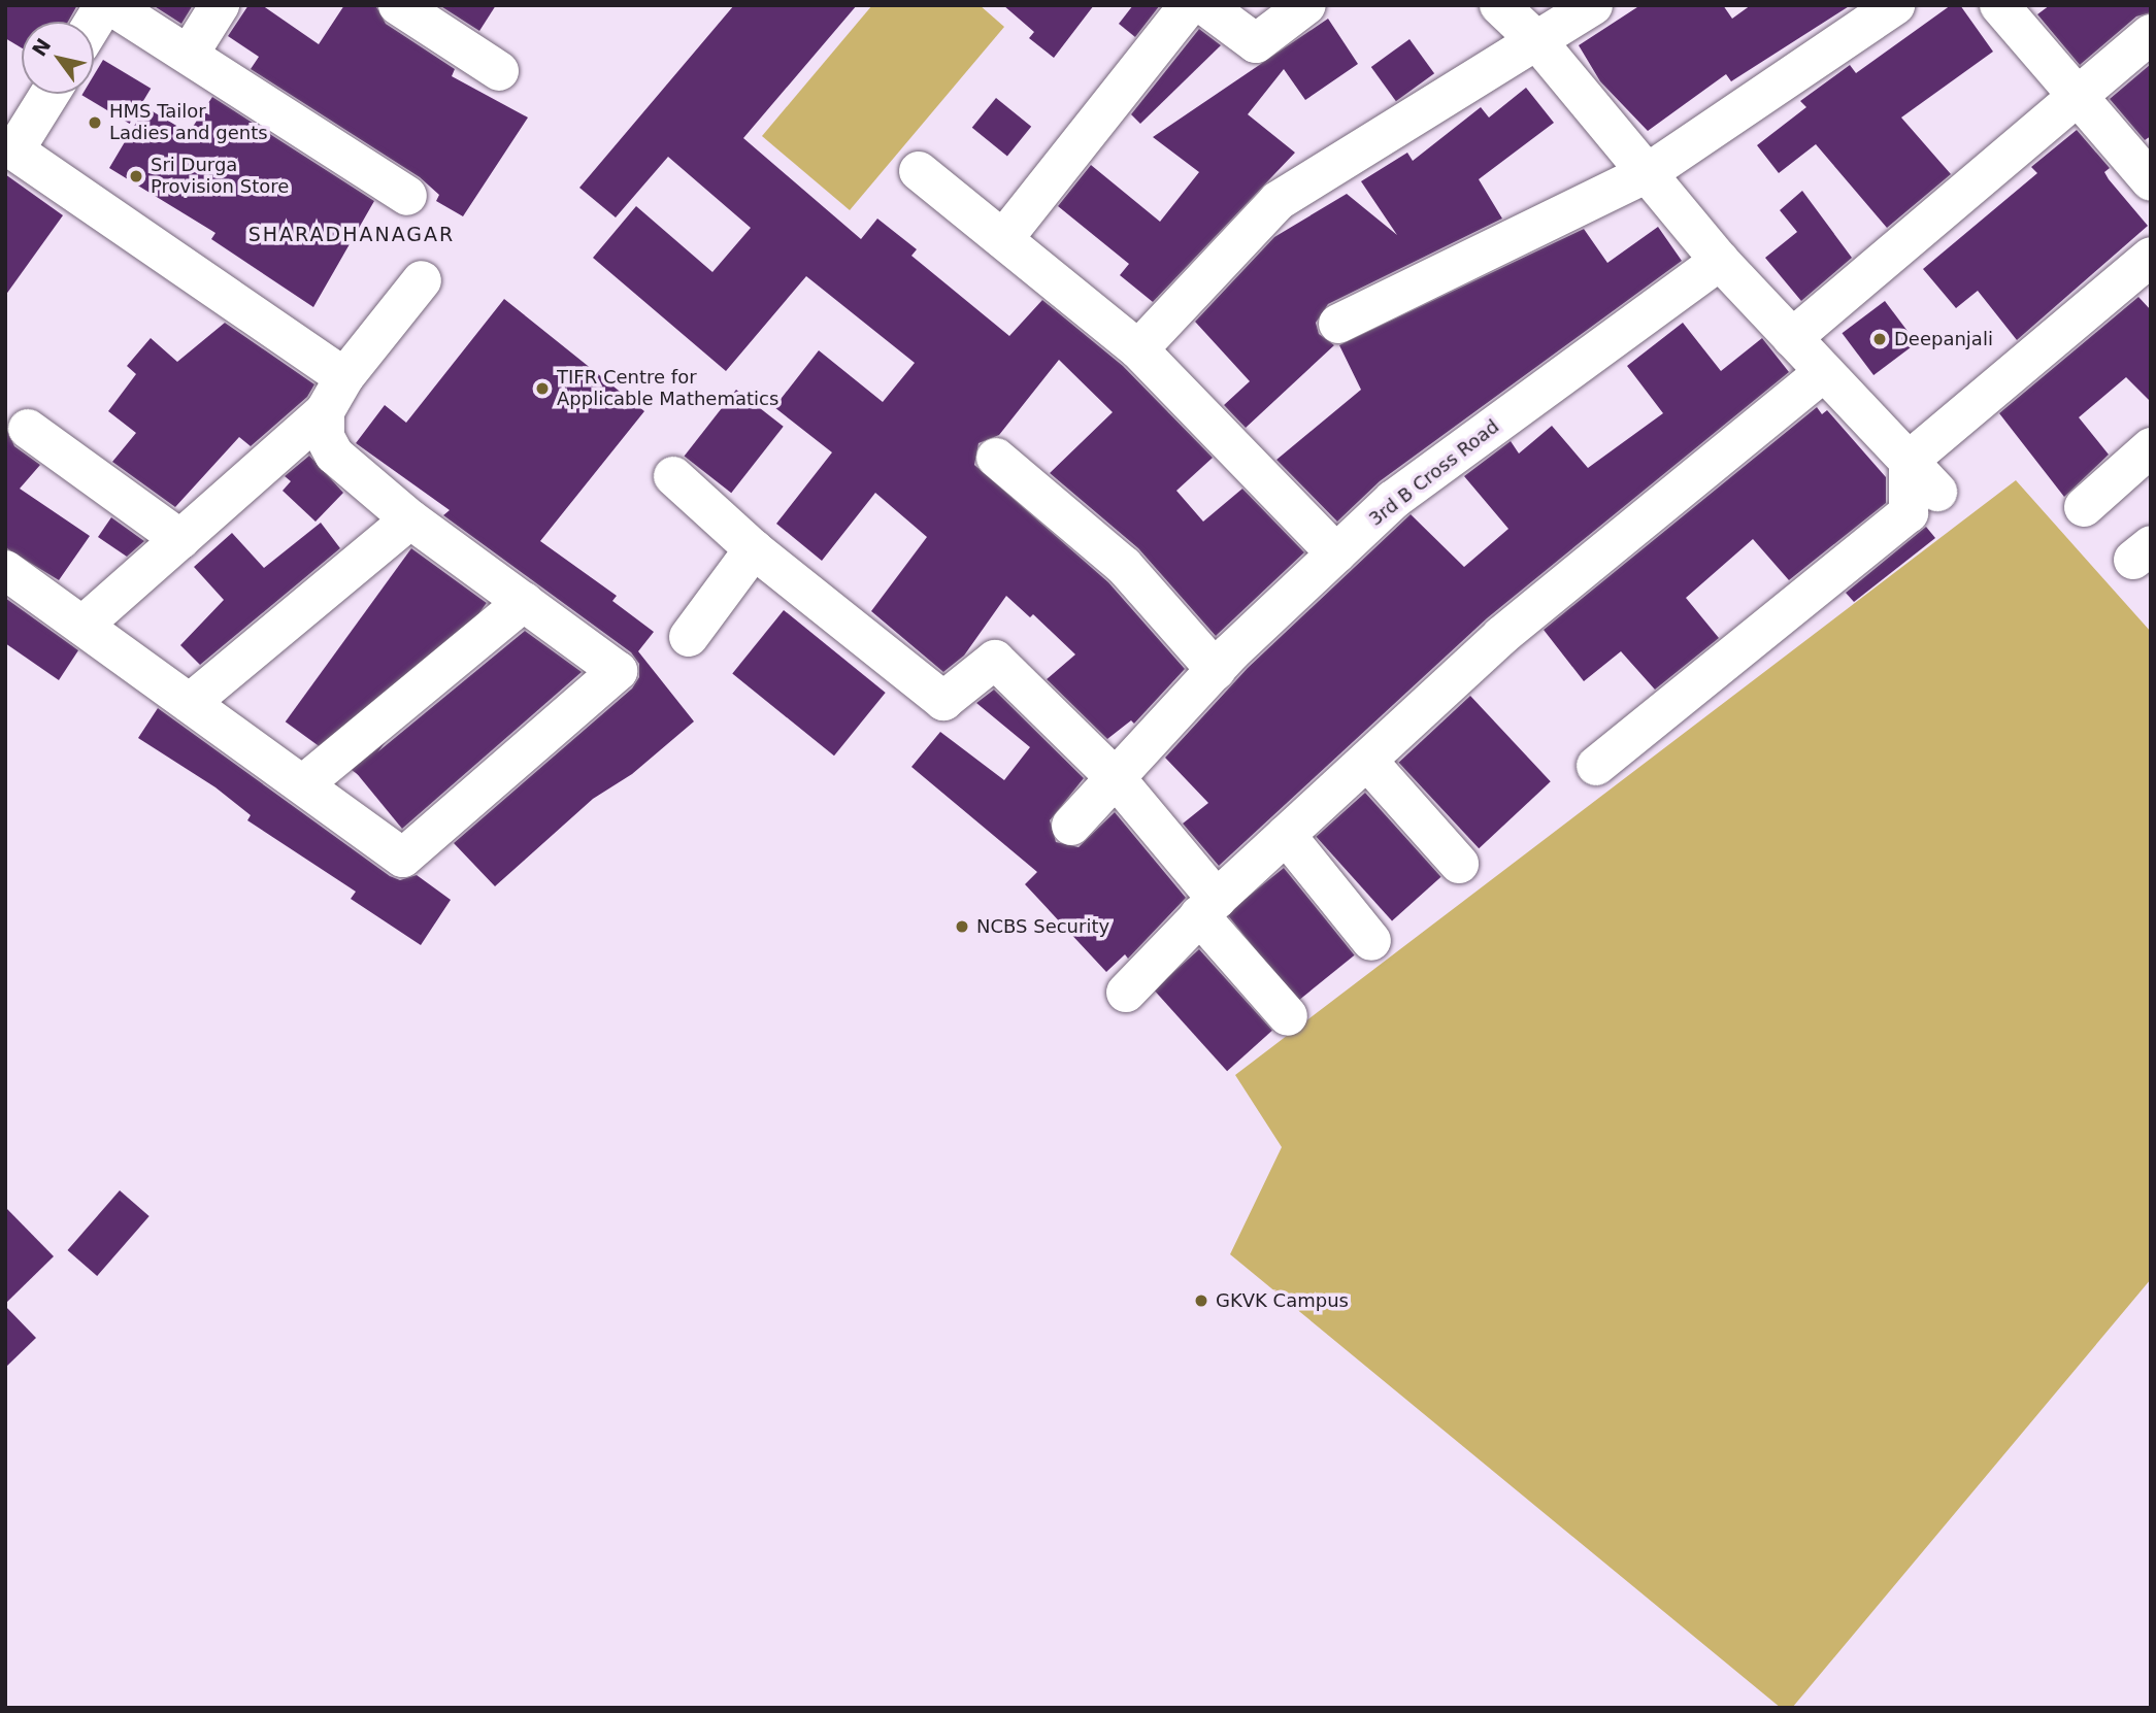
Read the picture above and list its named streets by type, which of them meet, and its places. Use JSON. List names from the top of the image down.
{
  "streets": {
    "street": ["3rd B Cross Road"]
  },
  "districts": ["SHARADHANAGAR"],
  "places": [
    "HMS Tailor Ladies and gents",
    "Sri Durga Provision Store",
    "Deepanjali",
    "TIFR Centre for Applicable Mathematics",
    "NCBS Security",
    "GKVK Campus"
  ],
  "north": "top left"
}
